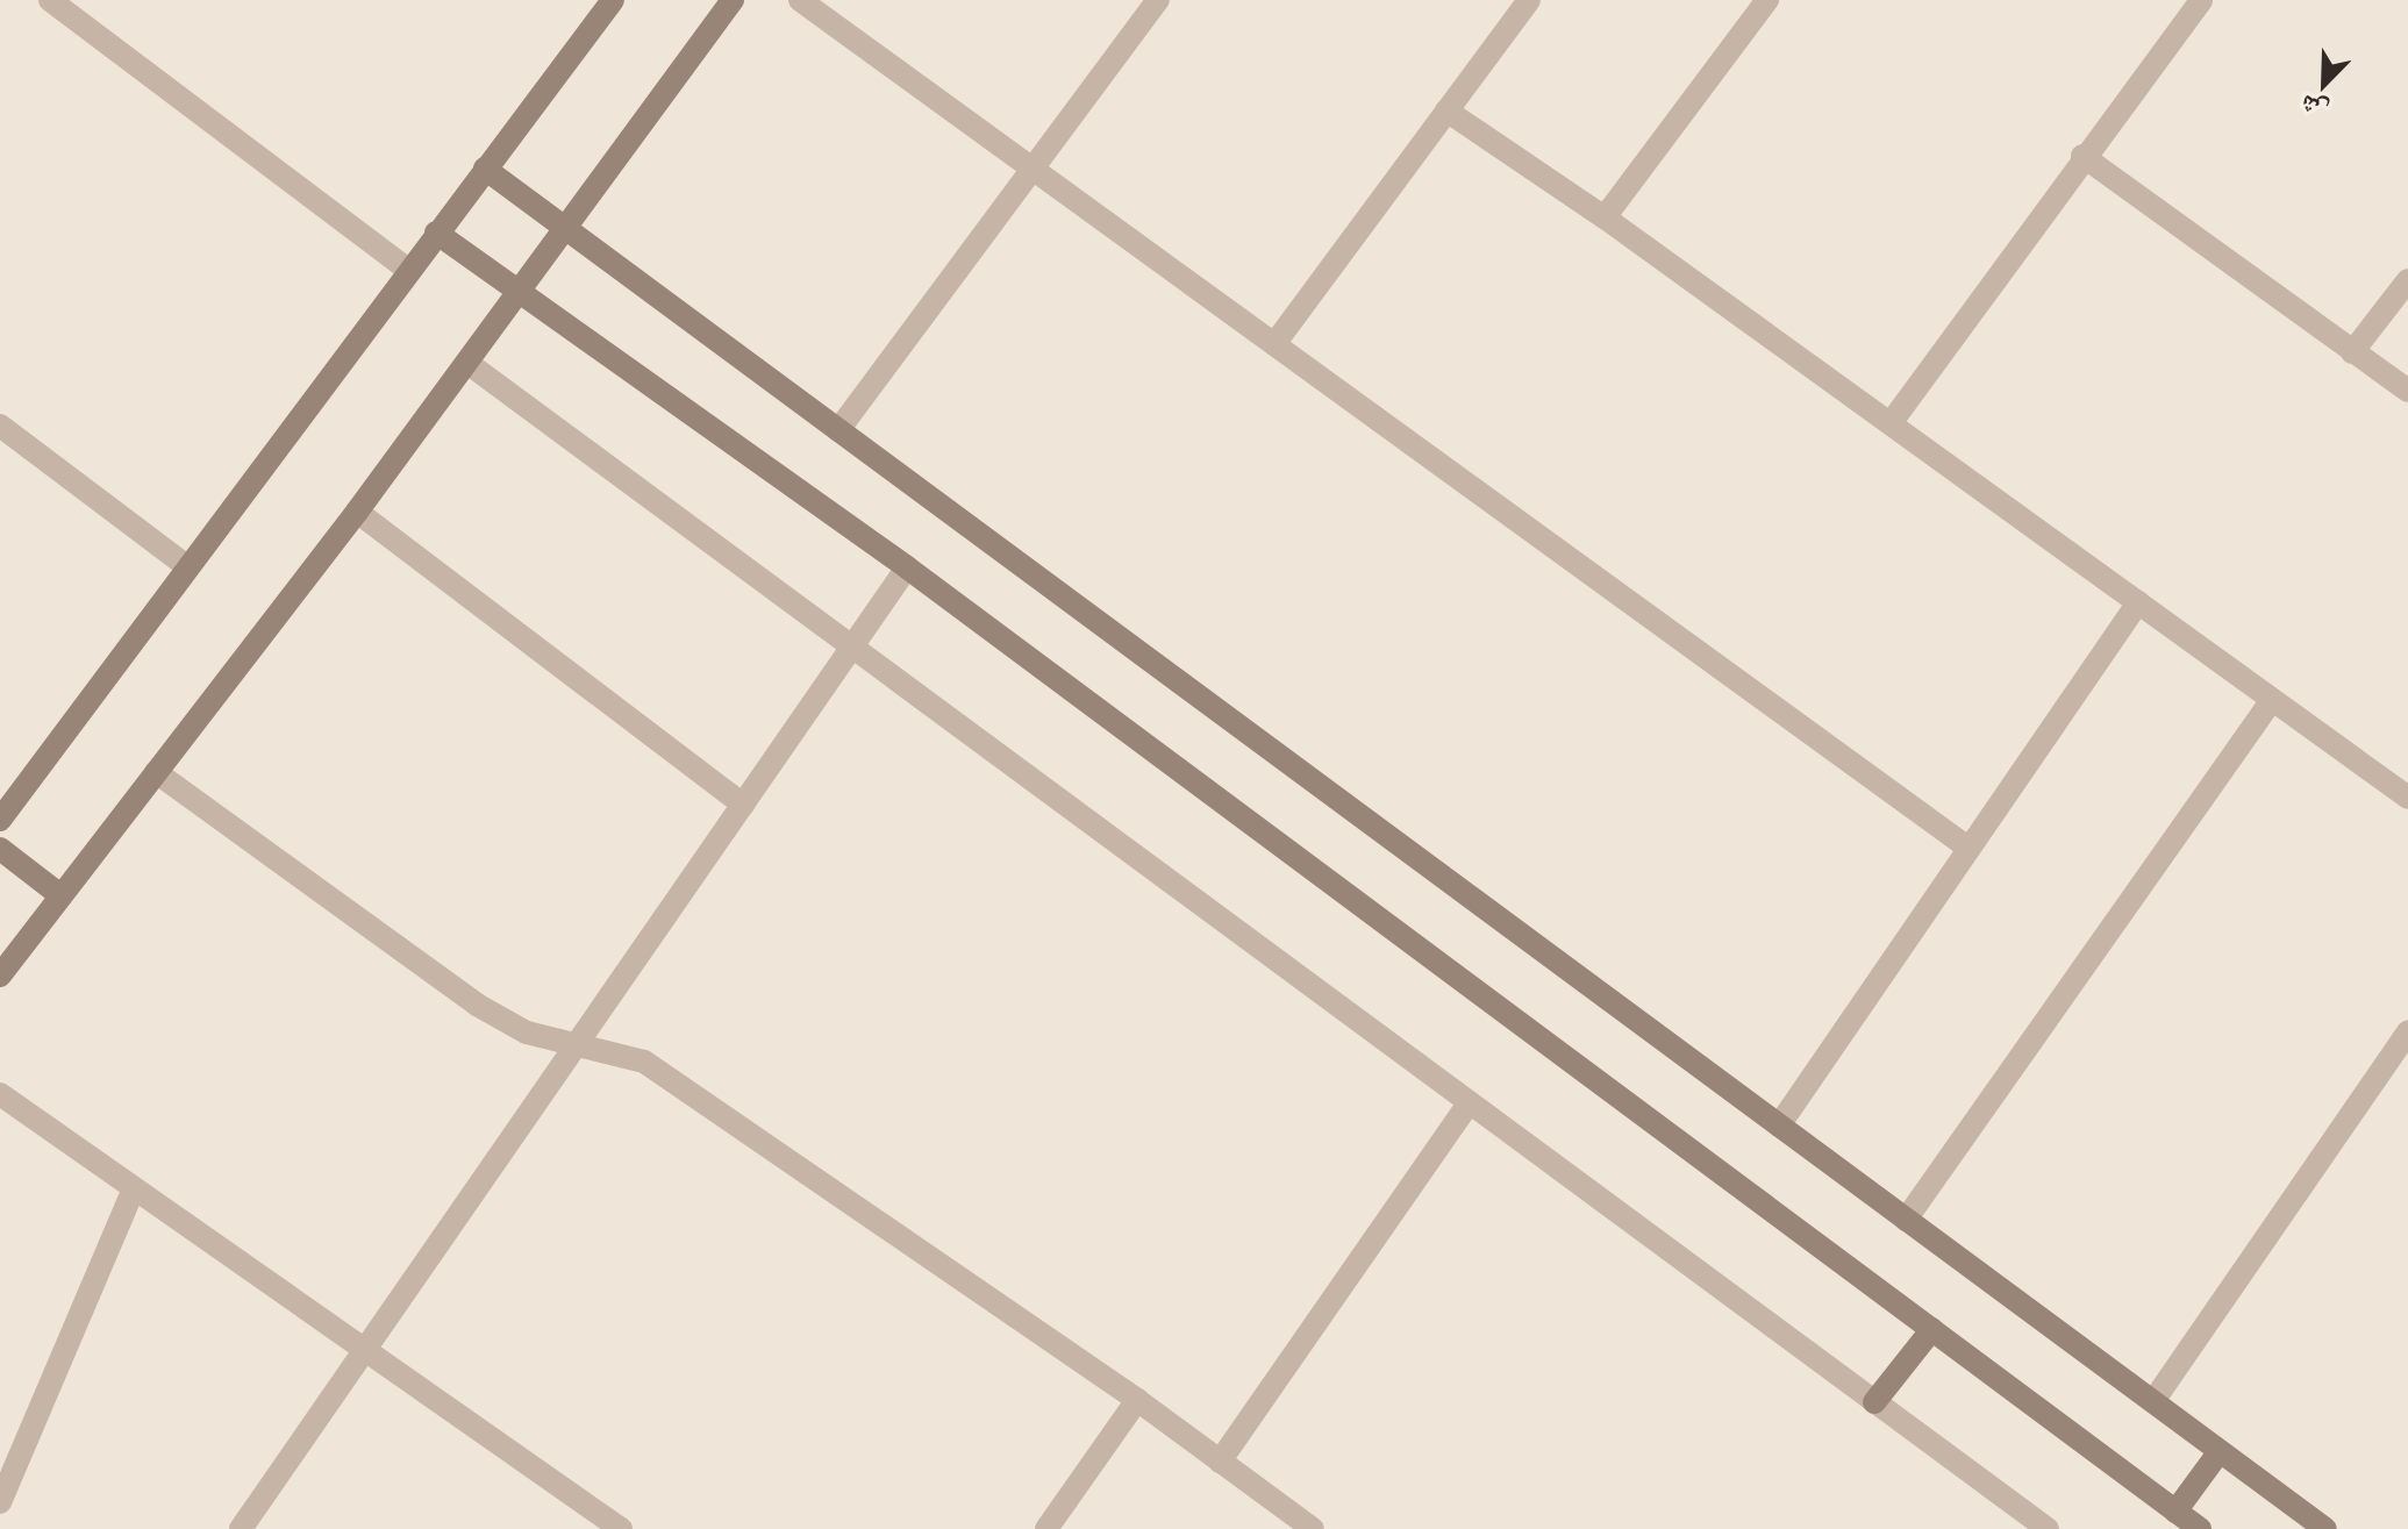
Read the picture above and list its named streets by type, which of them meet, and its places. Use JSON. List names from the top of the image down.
{
  "north": "bottom left"
}
